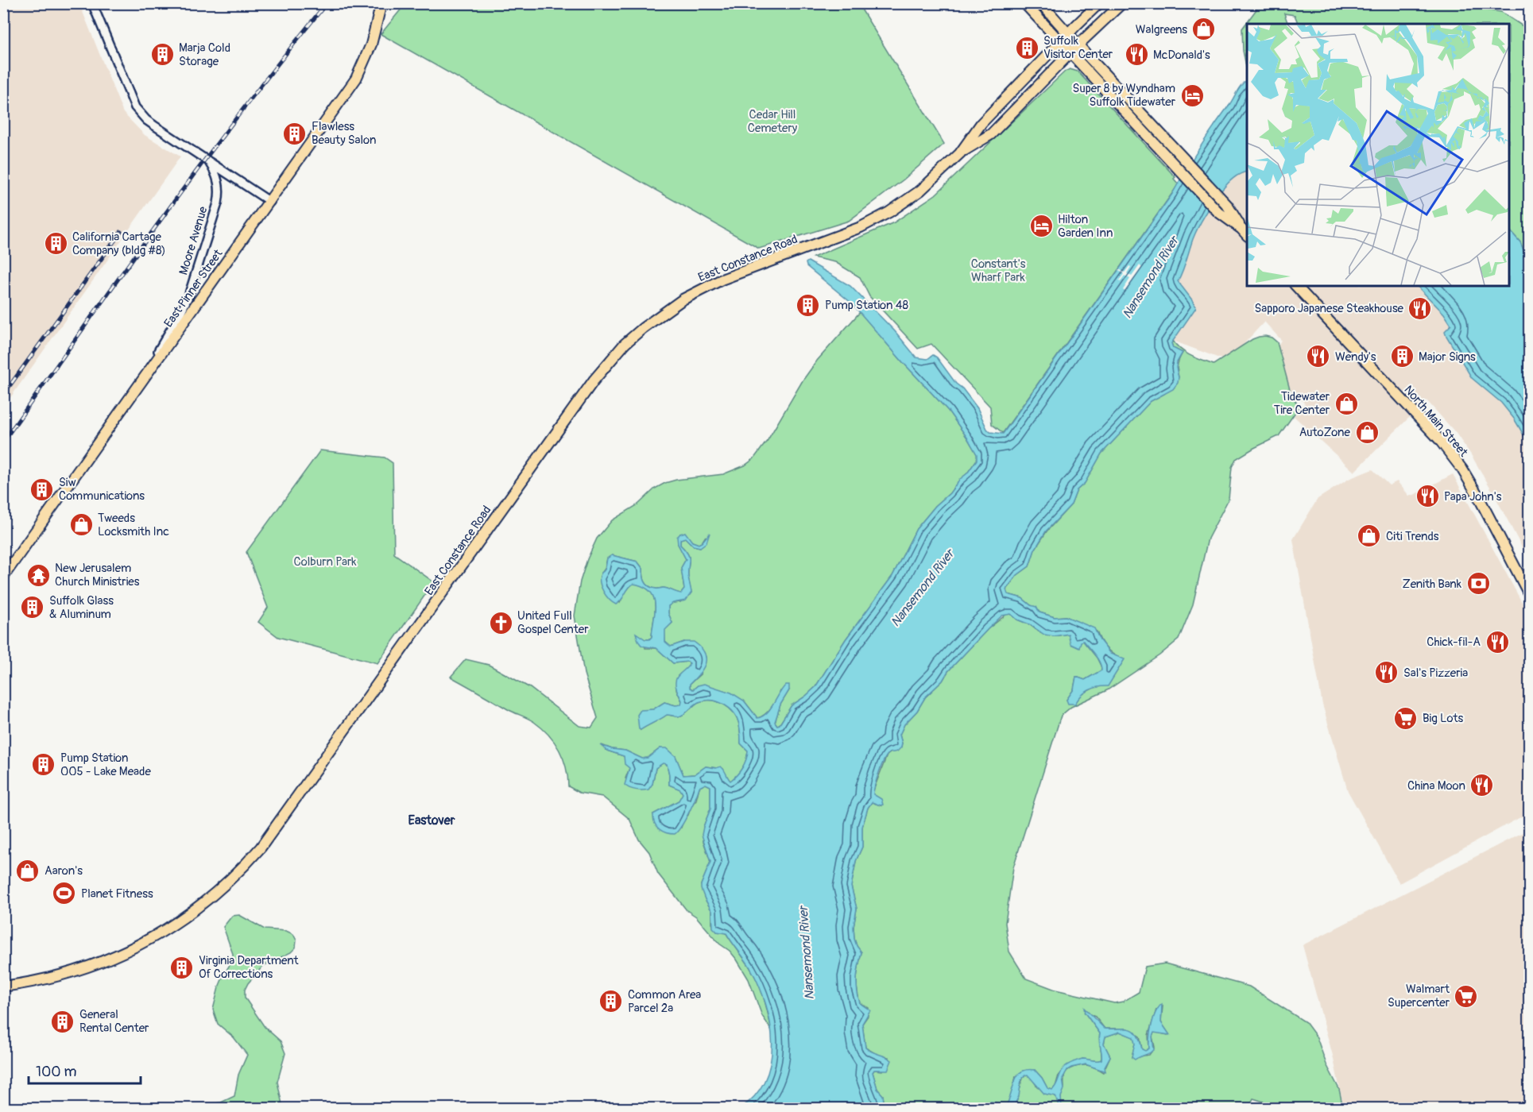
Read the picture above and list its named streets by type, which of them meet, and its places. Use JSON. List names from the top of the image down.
{
  "streets": {
    "main road": ["East Constance Road", "East Pinner Street", "North Main Street"],
    "street": ["Moore Avenue"]
  },
  "crossings": [
    ["Moore Avenue", "East Pinner Street"]
  ],
  "districts": ["Eastover"],
  "water": ["Nansemond River"],
  "parks": ["Cedar Hill Cemetery", "Constant's Wharf Park", "Colburn Park"],
  "places": {
    "shop": [
      "Walgreens",
      "Tidewater Tire Center",
      "AutoZone",
      "Tweeds Locksmith Inc",
      "Citi Trends",
      "Aaron's"
    ],
    "building": [
      "Suffolk Visitor Center",
      "Marja Cold Storage",
      "Flawless Beauty Salon",
      "California Cartage Company (bldg #8)",
      "Pump Station 48",
      "Major Signs",
      "Siw Communications",
      "Suffolk Glass & Aluminum",
      "Pump Station 005 - Lake Meade",
      "Virginia Department Of Corrections",
      "Common Area Parcel 2a",
      "General Rental Center"
    ],
    "restaurant": [
      "McDonald's",
      "Sapporo Japanese Steakhouse",
      "Wendy's",
      "Papa John's",
      "Chick-fil-A",
      "Sal's Pizzeria",
      "China Moon"
    ],
    "hotel": ["Super 8 by Wyndham Suffolk Tidewater", "Hilton Garden Inn"],
    "temple": ["New Jerusalem Church Ministries"],
    "bank": ["Zenith Bank"],
    "church": ["United Full Gospel Center"],
    "supermarket": ["Big Lots", "Walmart Supercenter"],
    "sports": ["Planet Fitness"]
  },
  "scale_bar": "100 m"
}
